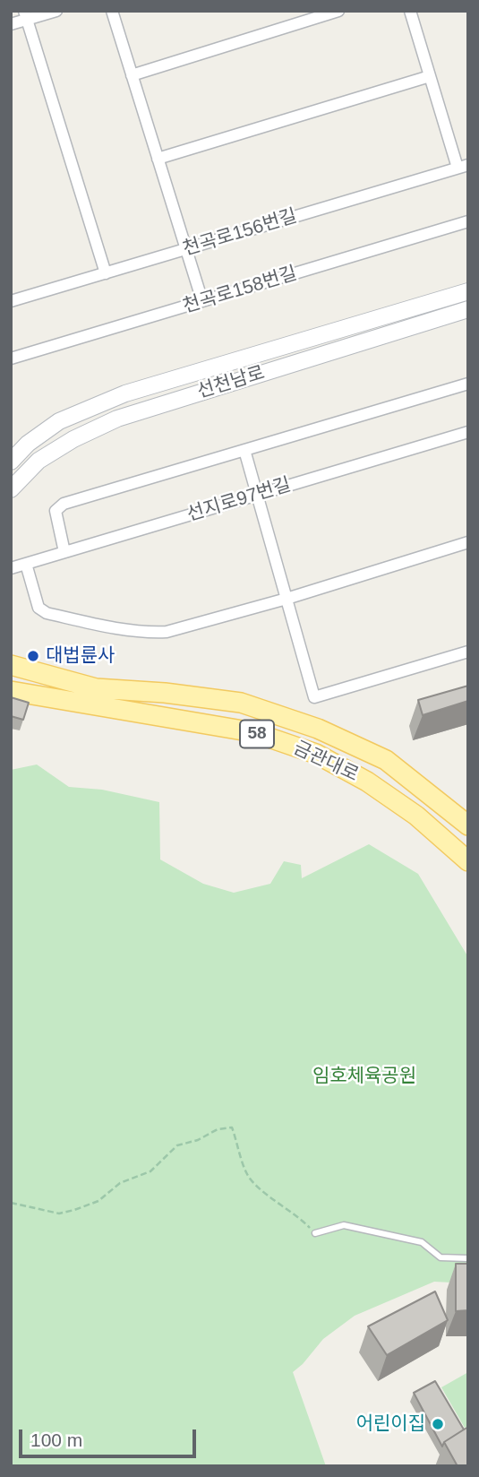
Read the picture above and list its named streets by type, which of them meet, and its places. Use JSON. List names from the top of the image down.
{
  "streets": {
    "main road": ["선천남로", "58", "금관대로"],
    "street": ["천곡로156번길", "천곡로158번길", "선지로97번길"]
  },
  "parks": ["임호체육공원"],
  "places": ["대법륜사", "어린이집"],
  "scale_bar": "100 m"
}
